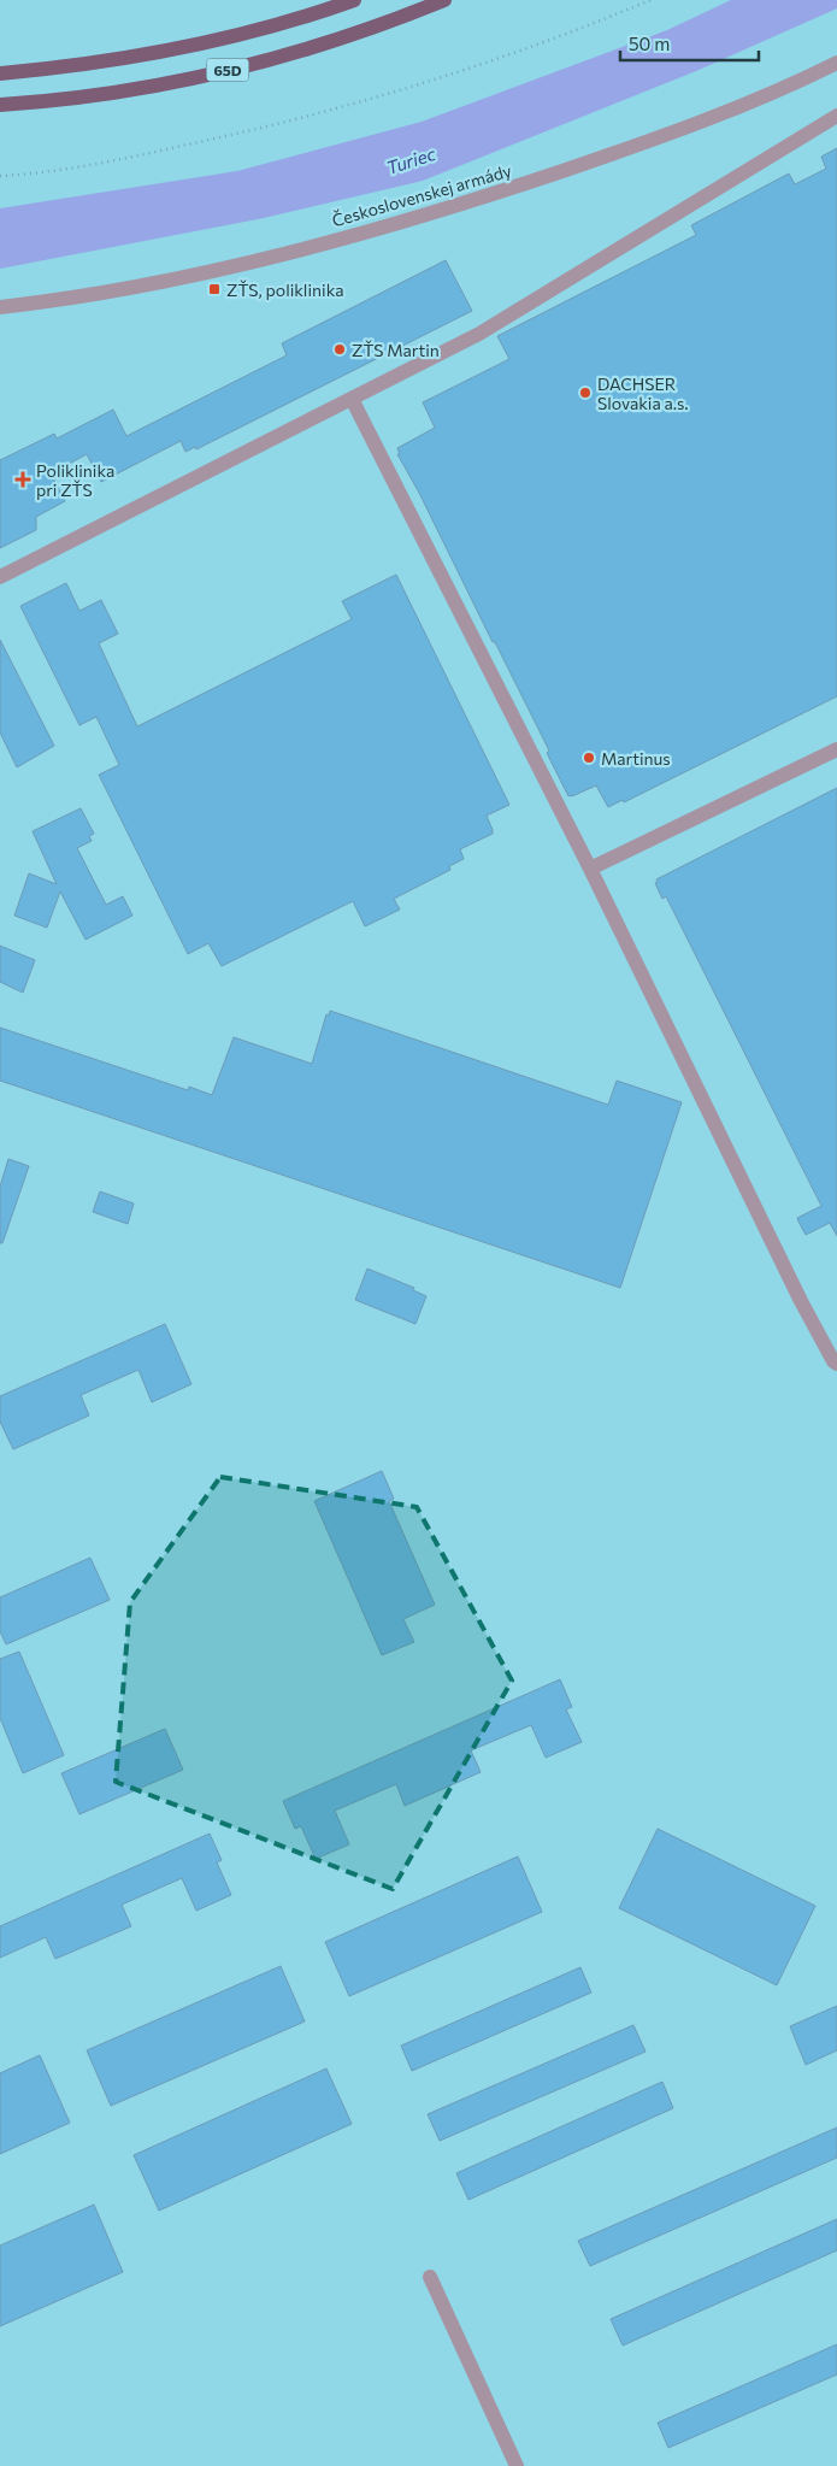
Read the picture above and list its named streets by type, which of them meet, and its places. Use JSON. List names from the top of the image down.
{
  "streets": {
    "main road": ["65D"],
    "street": ["Československej armády"]
  },
  "water": ["Turiec"],
  "places": {
    "transit": ["ZŤS, poliklinika"],
    "other": ["ZŤS Martin", "DACHSER Slovakia a.s.", "Martinus"],
    "health": ["Poliklinika pri ZŤS"]
  },
  "scale_bar": "50 m"
}
